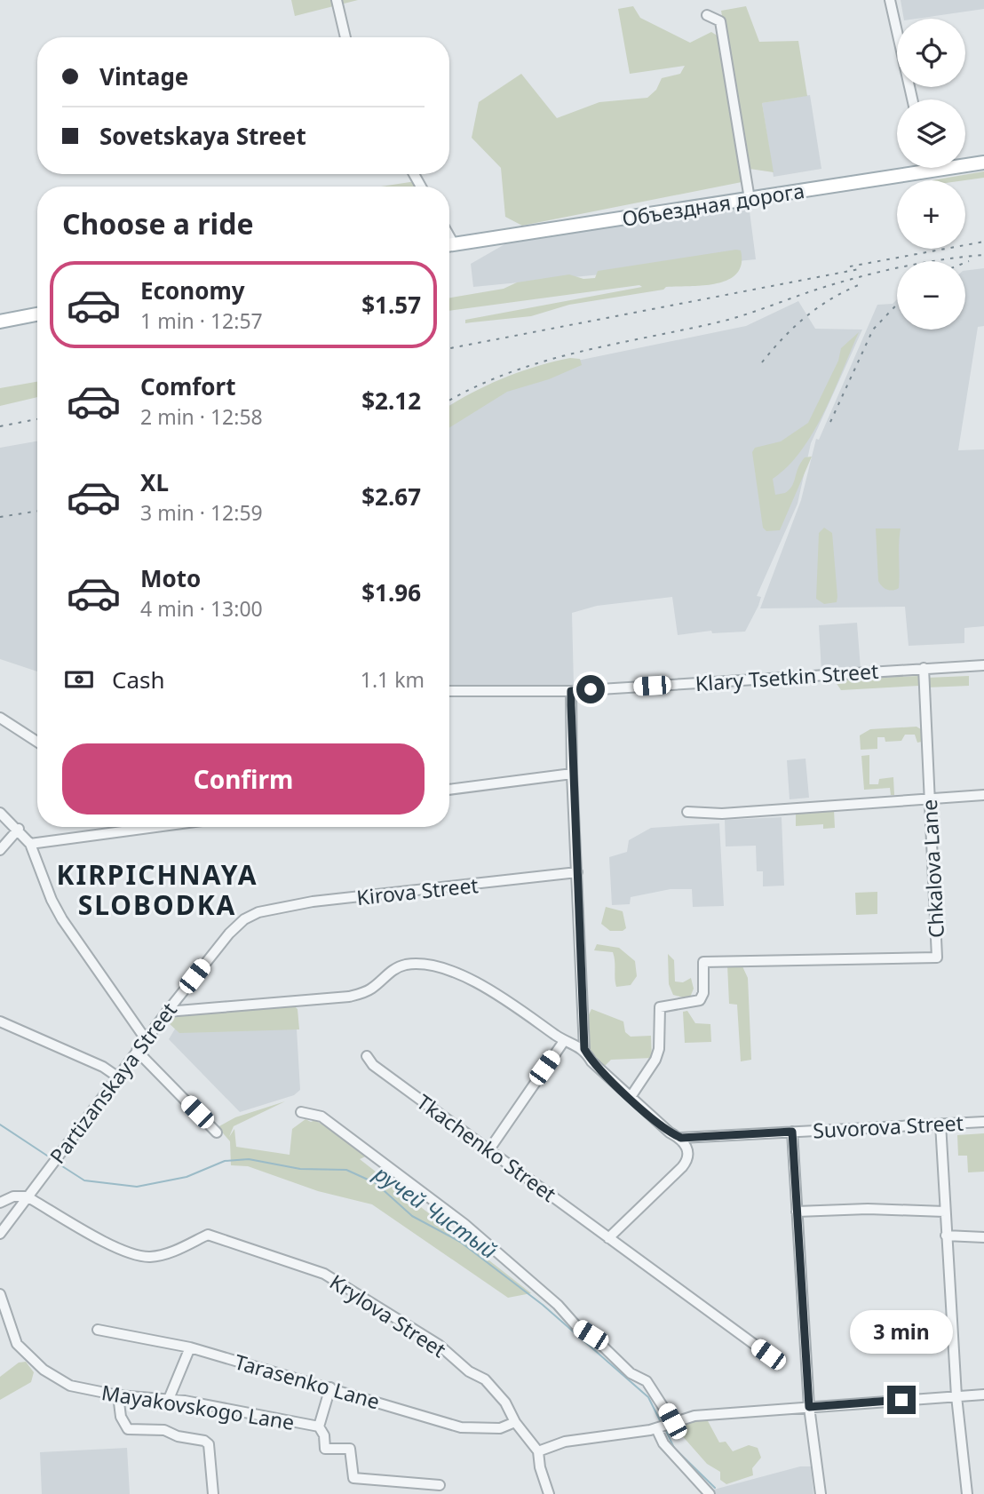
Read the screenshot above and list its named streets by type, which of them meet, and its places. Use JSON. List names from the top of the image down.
{
  "streets": {
    "main road": ["Объездная дорога"],
    "street": [
      "Klary Tsetkin Street",
      "Chkalova Lane",
      "Kirova Street",
      "Partizanskaya Street",
      "Suvorova Street",
      "Tkachenko Street",
      "Krylova Street",
      "Tarasenko Lane",
      "Mayakovskogo Lane"
    ]
  },
  "crossings": [
    ["Klary Tsetkin Street", "Chkalova Lane"],
    ["Kirova Street", "Partizanskaya Street"],
    ["Partizanskaya Street", "Krylova Street"],
    ["Krylova Street", "Tarasenko Lane"]
  ],
  "districts": ["KIRPICHNAYA SLOBODKA"],
  "water": ["ручей Чистый"],
  "page": {
    "map_buttons": ["+", "−"],
    "banner": ["Vintage", "Sovetskaya Street"],
    "heading": "Choose a ride",
    "list": [
      {
        "name": "Economy",
        "note": "1 min · 12:57",
        "value": "$1.57"
      },
      {
        "name": "Comfort",
        "note": "2 min · 12:58",
        "value": "$2.12"
      },
      {
        "name": "XL",
        "note": "3 min · 12:59",
        "value": "$2.67"
      },
      {
        "name": "Moto",
        "note": "4 min · 13:00",
        "value": "$1.96"
      }
    ],
    "pay": ["Cash", "1.1 km"],
    "buttons": "Confirm",
    "bubble": "3 min"
  }
}
